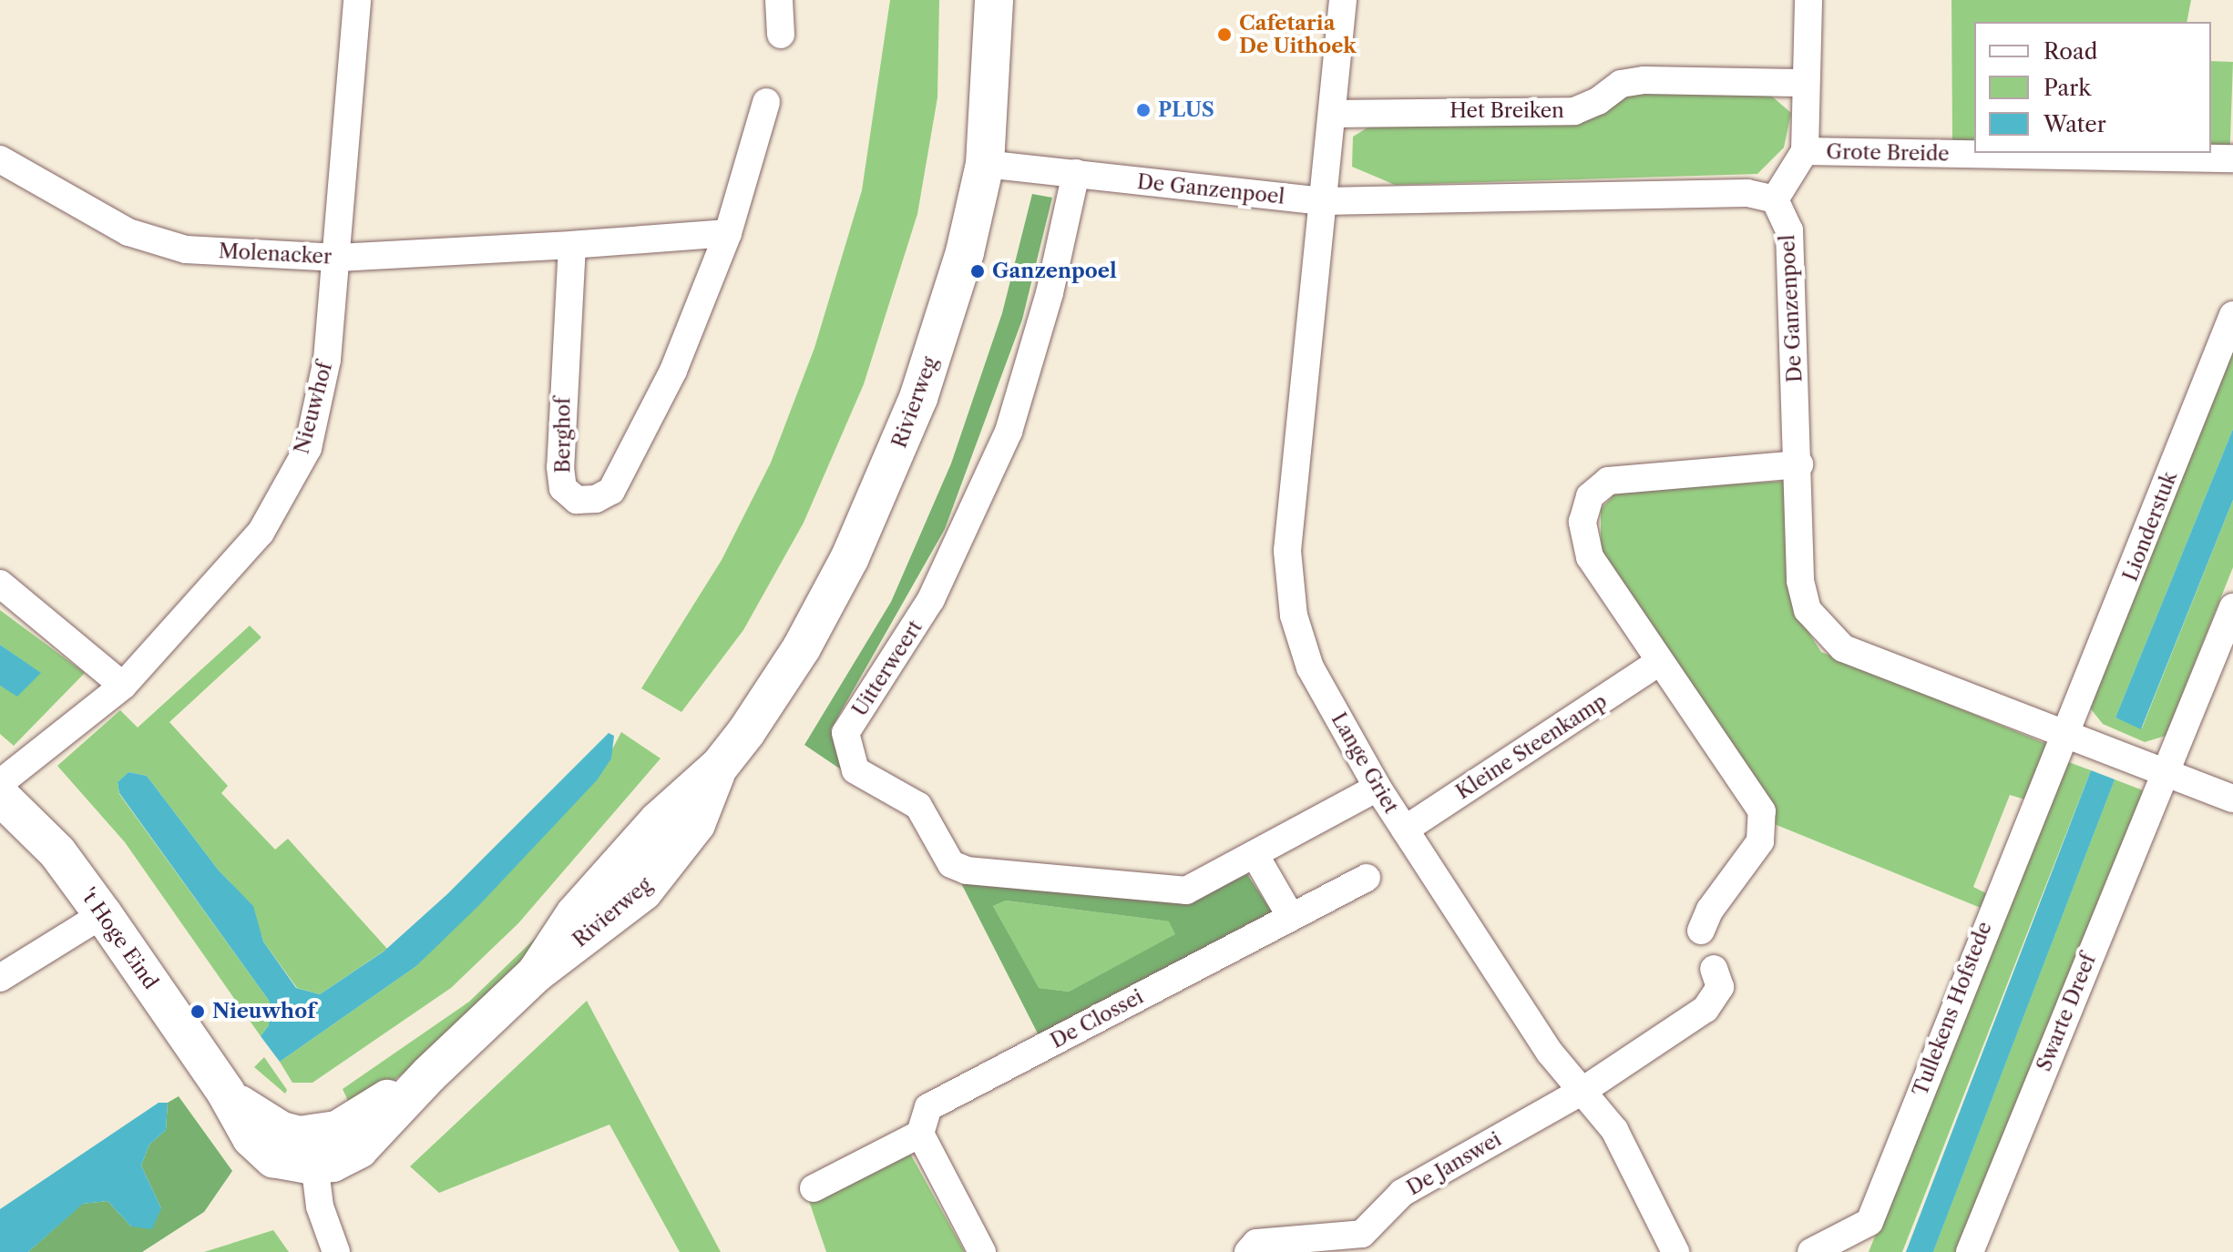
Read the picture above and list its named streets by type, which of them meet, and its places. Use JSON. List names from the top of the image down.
{
  "streets": {
    "street": [
      "Het Breiken",
      "Grote Breide",
      "De Ganzenpoel",
      "Molenacker",
      "Rivierweg",
      "Nieuwhof",
      "Berghof",
      "Lionderstuk",
      "Uitterweert",
      "Kleine Steenkamp",
      "Lange Griet",
      "'t Hoge Eind",
      "Tullekens Hofstede",
      "Swarte Dreef",
      "De Clossei",
      "De Janswei"
    ]
  },
  "crossings": [
    ["Het Breiken", "Grote Breide"],
    ["Het Breiken", "Lange Griet"],
    ["Grote Breide", "De Ganzenpoel"],
    ["De Ganzenpoel", "Rivierweg"],
    ["De Ganzenpoel", "Lionderstuk"],
    ["De Ganzenpoel", "Uitterweert"],
    ["De Ganzenpoel", "Lange Griet"],
    ["De Ganzenpoel", "Tullekens Hofstede"],
    ["De Ganzenpoel", "Swarte Dreef"],
    ["Molenacker", "Nieuwhof"],
    ["Molenacker", "Berghof"],
    ["Rivierweg", "'t Hoge Eind"],
    ["Lionderstuk", "Tullekens Hofstede"],
    ["Uitterweert", "Lange Griet"],
    ["Kleine Steenkamp", "Lange Griet"],
    ["Lange Griet", "De Janswei"]
  ],
  "places": [
    "Cafetaria De Uithoek",
    "PLUS",
    "Ganzenpoel",
    "Nieuwhof"
  ],
  "legend": ["Road", "Park", "Water"]
}
